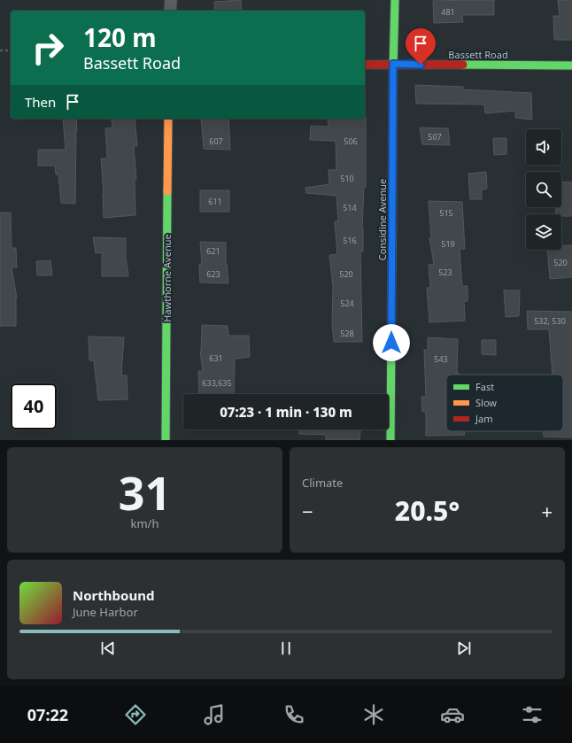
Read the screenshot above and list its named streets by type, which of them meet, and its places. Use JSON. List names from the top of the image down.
{
  "streets": {
    "street": ["Bassett Road", "Considine Avenue", "Hawthorne Avenue"]
  },
  "crossings": [
    ["Bassett Road", "Considine Avenue"]
  ],
  "house_numbers": [
    "481",
    "507",
    "607",
    "506",
    "510",
    "611",
    "514",
    "515",
    "516",
    "519",
    "621",
    "520",
    "523",
    "623",
    "520",
    "524",
    "532, 530",
    "528",
    "631",
    "543",
    "633,635"
  ],
  "legend": ["Fast", "Slow", "Jam"],
  "page": {
    "turn": ["120 m", "Bassett Road"],
    "then": "Then",
    "limit": "40",
    "trip": "07:23 · 1 min · 130 m",
    "tile": [
      ["31", "km/h"],
      "Climate"
    ],
    "heat": ["−", "20.5°", "+"],
    "song": ["Northbound", "June Harbor"],
    "tabs": "07:22"
  }
}
